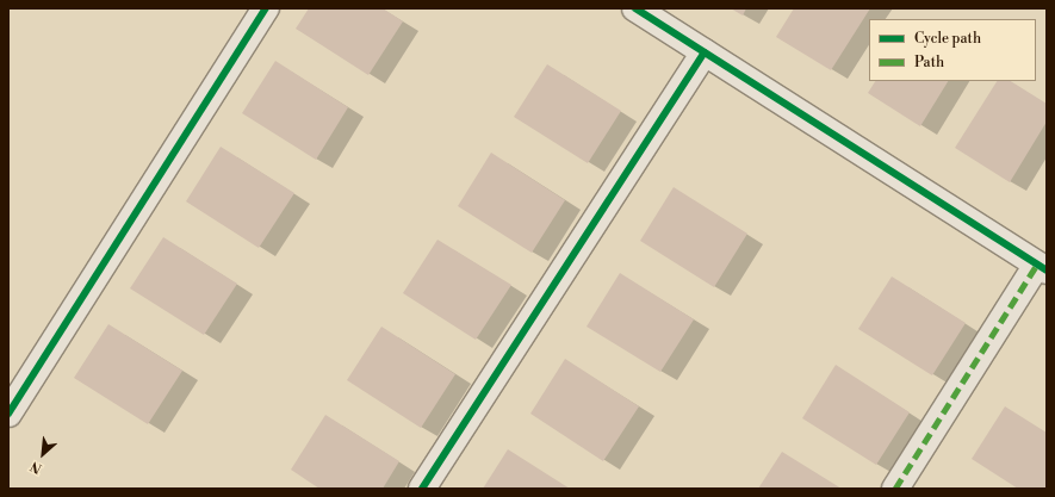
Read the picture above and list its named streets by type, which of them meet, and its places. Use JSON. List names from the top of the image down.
{
  "legend": ["Cycle path", "Path"],
  "north": "bottom left"
}
